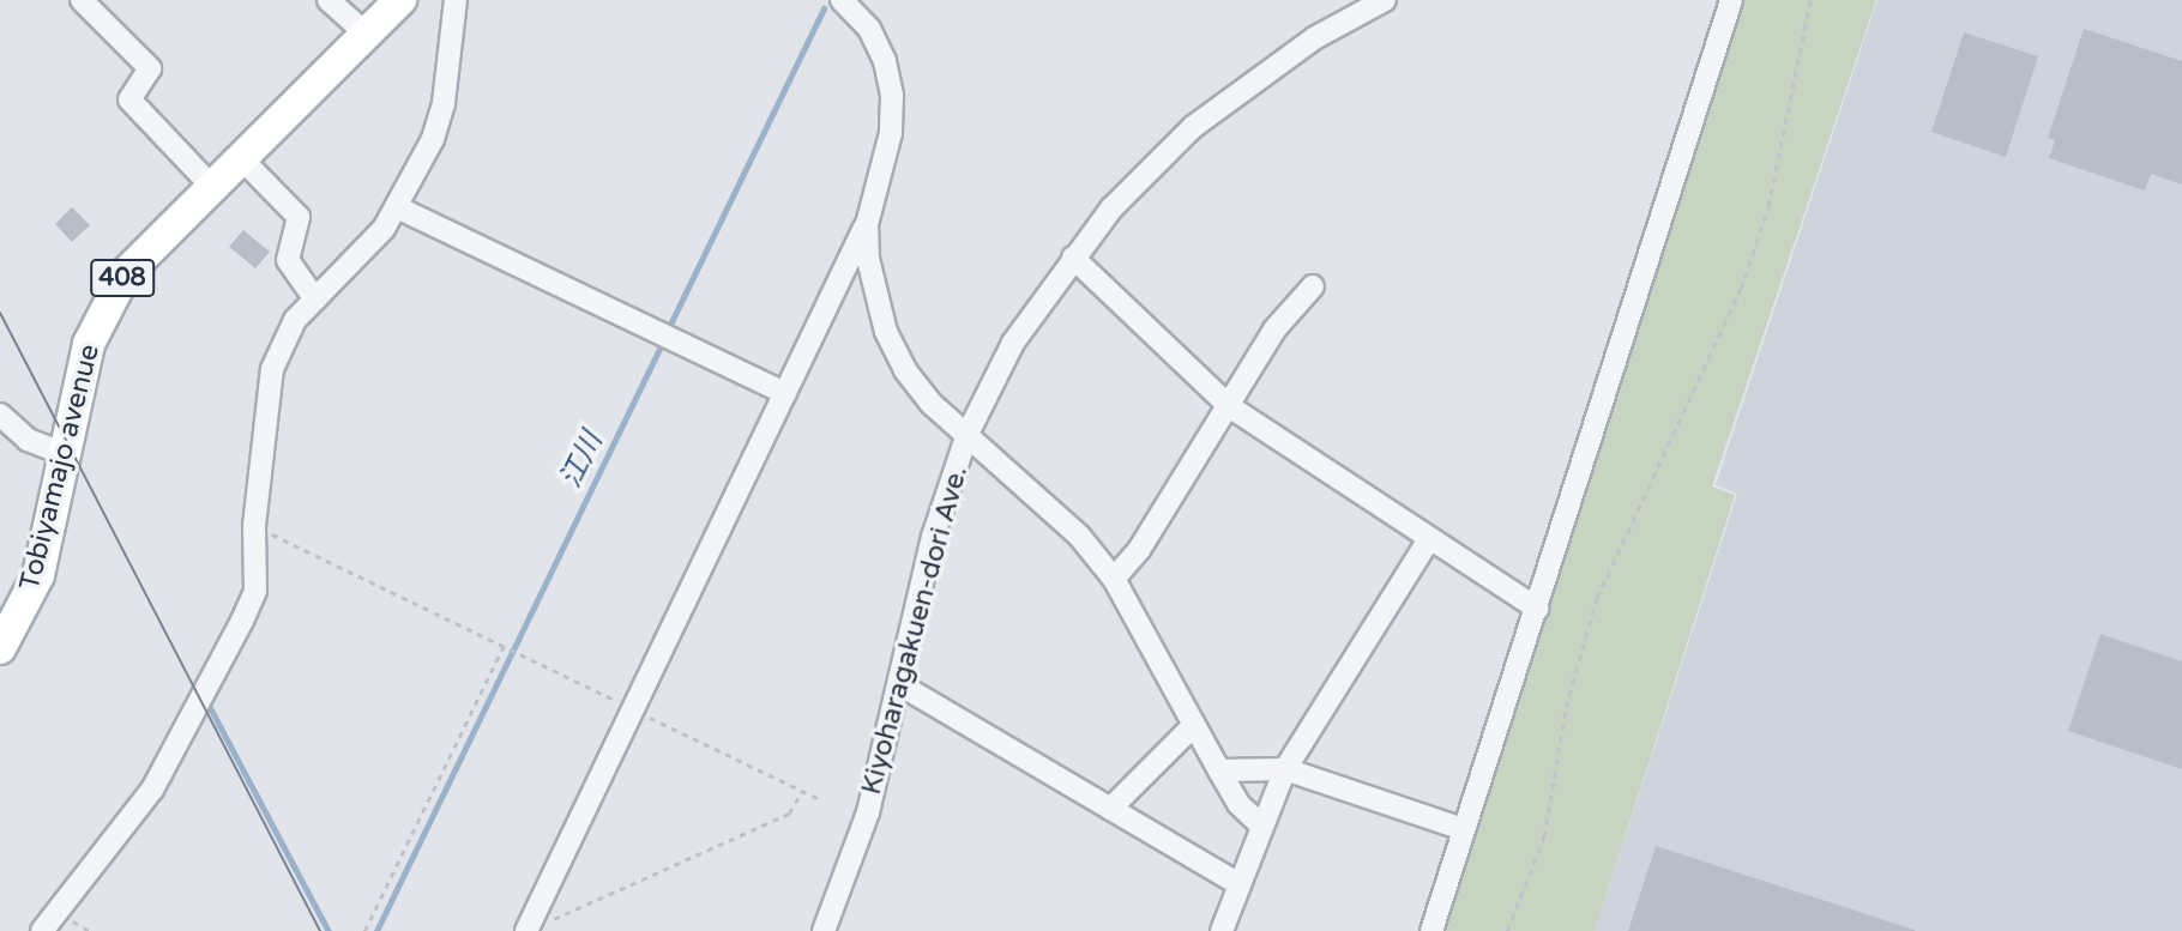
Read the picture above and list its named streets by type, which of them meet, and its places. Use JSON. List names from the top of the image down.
{
  "streets": {
    "highway": ["408", "Tobiyamajo avenue"],
    "street": ["Kiyoharagakuen-dori Ave."]
  },
  "water": ["江川"]
}
